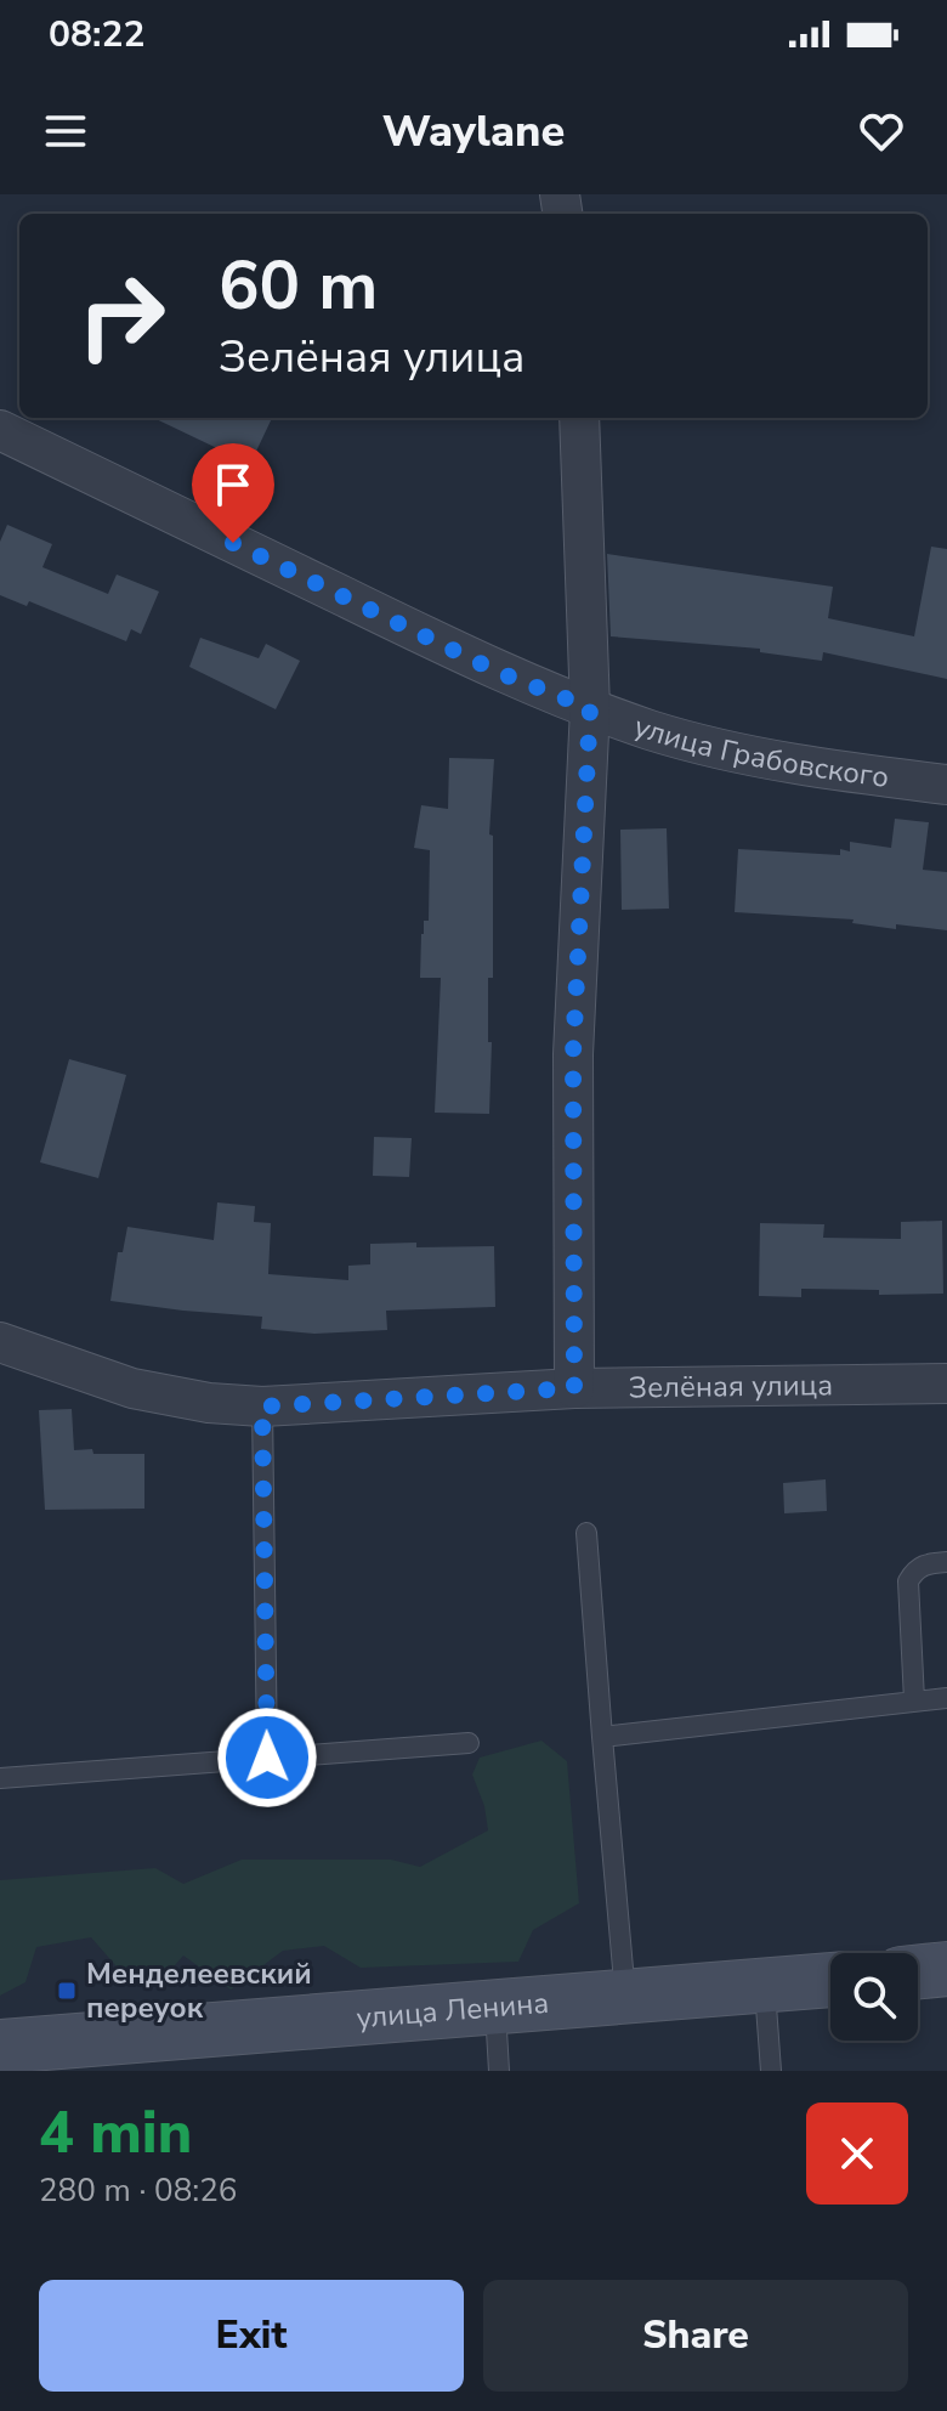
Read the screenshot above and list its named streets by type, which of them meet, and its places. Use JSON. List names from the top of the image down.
{
  "streets": {
    "main road": ["улица Ленина"],
    "street": ["улица Грабовского", "Зелёная улица"]
  },
  "places": {
    "transit": ["Менделеевский переуок"]
  },
  "page": {
    "status": "08:22",
    "header": "Waylane",
    "turn": ["60 m", "Зелёная улица"],
    "heading": ["4 min", "280 m · 08:26"],
    "buttons": ["Exit", "Share"]
  }
}
